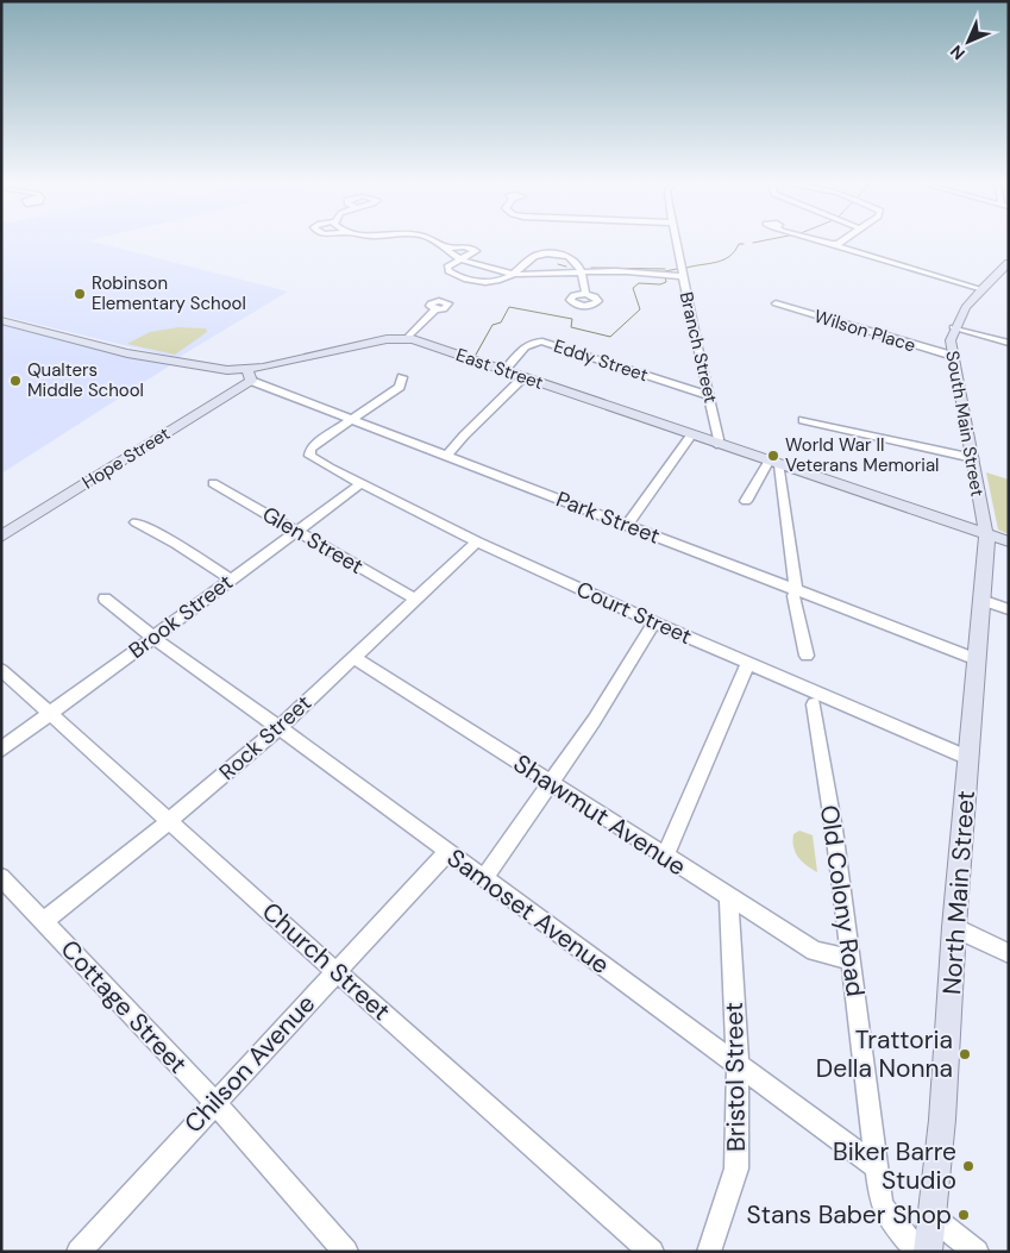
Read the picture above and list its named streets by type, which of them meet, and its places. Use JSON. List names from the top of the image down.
{
  "streets": {
    "main road": [
      "East Street",
      "South Main Street",
      "Hope Street",
      "North Main Street"
    ],
    "street": [
      "Wilson Place",
      "Branch Street",
      "Eddy Street",
      "Park Street",
      "Glen Street",
      "Court Street",
      "Brook Street",
      "Rock Street",
      "Shawmut Avenue",
      "Old Colony Road",
      "Samoset Avenue",
      "Church Street",
      "Cottage Street",
      "Chilson Avenue",
      "Bristol Street"
    ]
  },
  "crossings": [
    ["Wilson Place", "South Main Street"],
    ["Branch Street", "Eddy Street"],
    ["Branch Street", "East Street"],
    ["Eddy Street", "East Street"],
    ["East Street", "South Main Street"],
    ["East Street", "Hope Street"],
    ["East Street", "Park Street"],
    ["East Street", "North Main Street"],
    ["South Main Street", "North Main Street"],
    ["Hope Street", "Park Street"],
    ["Park Street", "Court Street"],
    ["Park Street", "North Main Street"],
    ["Glen Street", "Brook Street"],
    ["Glen Street", "Rock Street"],
    ["Court Street", "Brook Street"],
    ["Court Street", "Rock Street"],
    ["Court Street", "North Main Street"],
    ["Brook Street", "Samoset Avenue"],
    ["Brook Street", "Church Street"],
    ["Rock Street", "Shawmut Avenue"],
    ["Rock Street", "Samoset Avenue"],
    ["Rock Street", "Church Street"],
    ["Rock Street", "Cottage Street"],
    ["Shawmut Avenue", "Old Colony Road"],
    ["Shawmut Avenue", "Bristol Street"],
    ["Old Colony Road", "Samoset Avenue"],
    ["Samoset Avenue", "Chilson Avenue"],
    ["Samoset Avenue", "Bristol Street"],
    ["Church Street", "Chilson Avenue"],
    ["Cottage Street", "Chilson Avenue"]
  ],
  "places": [
    "Robinson Elementary School",
    "Qualters Middle School",
    "World War II Veterans Memorial",
    "Trattoria Della Nonna",
    "Biker Barre Studio",
    "Stans Baber Shop"
  ],
  "north": "bottom left"
}
